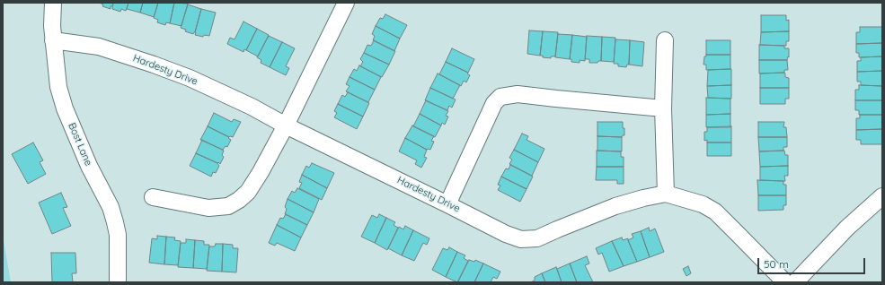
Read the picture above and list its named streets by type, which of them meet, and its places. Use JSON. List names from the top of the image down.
{
  "streets": {
    "street": ["Hardesty Drive", "Bost Lane"]
  },
  "crossings": [
    ["Hardesty Drive", "Bost Lane"]
  ],
  "scale_bar": "50 m"
}
